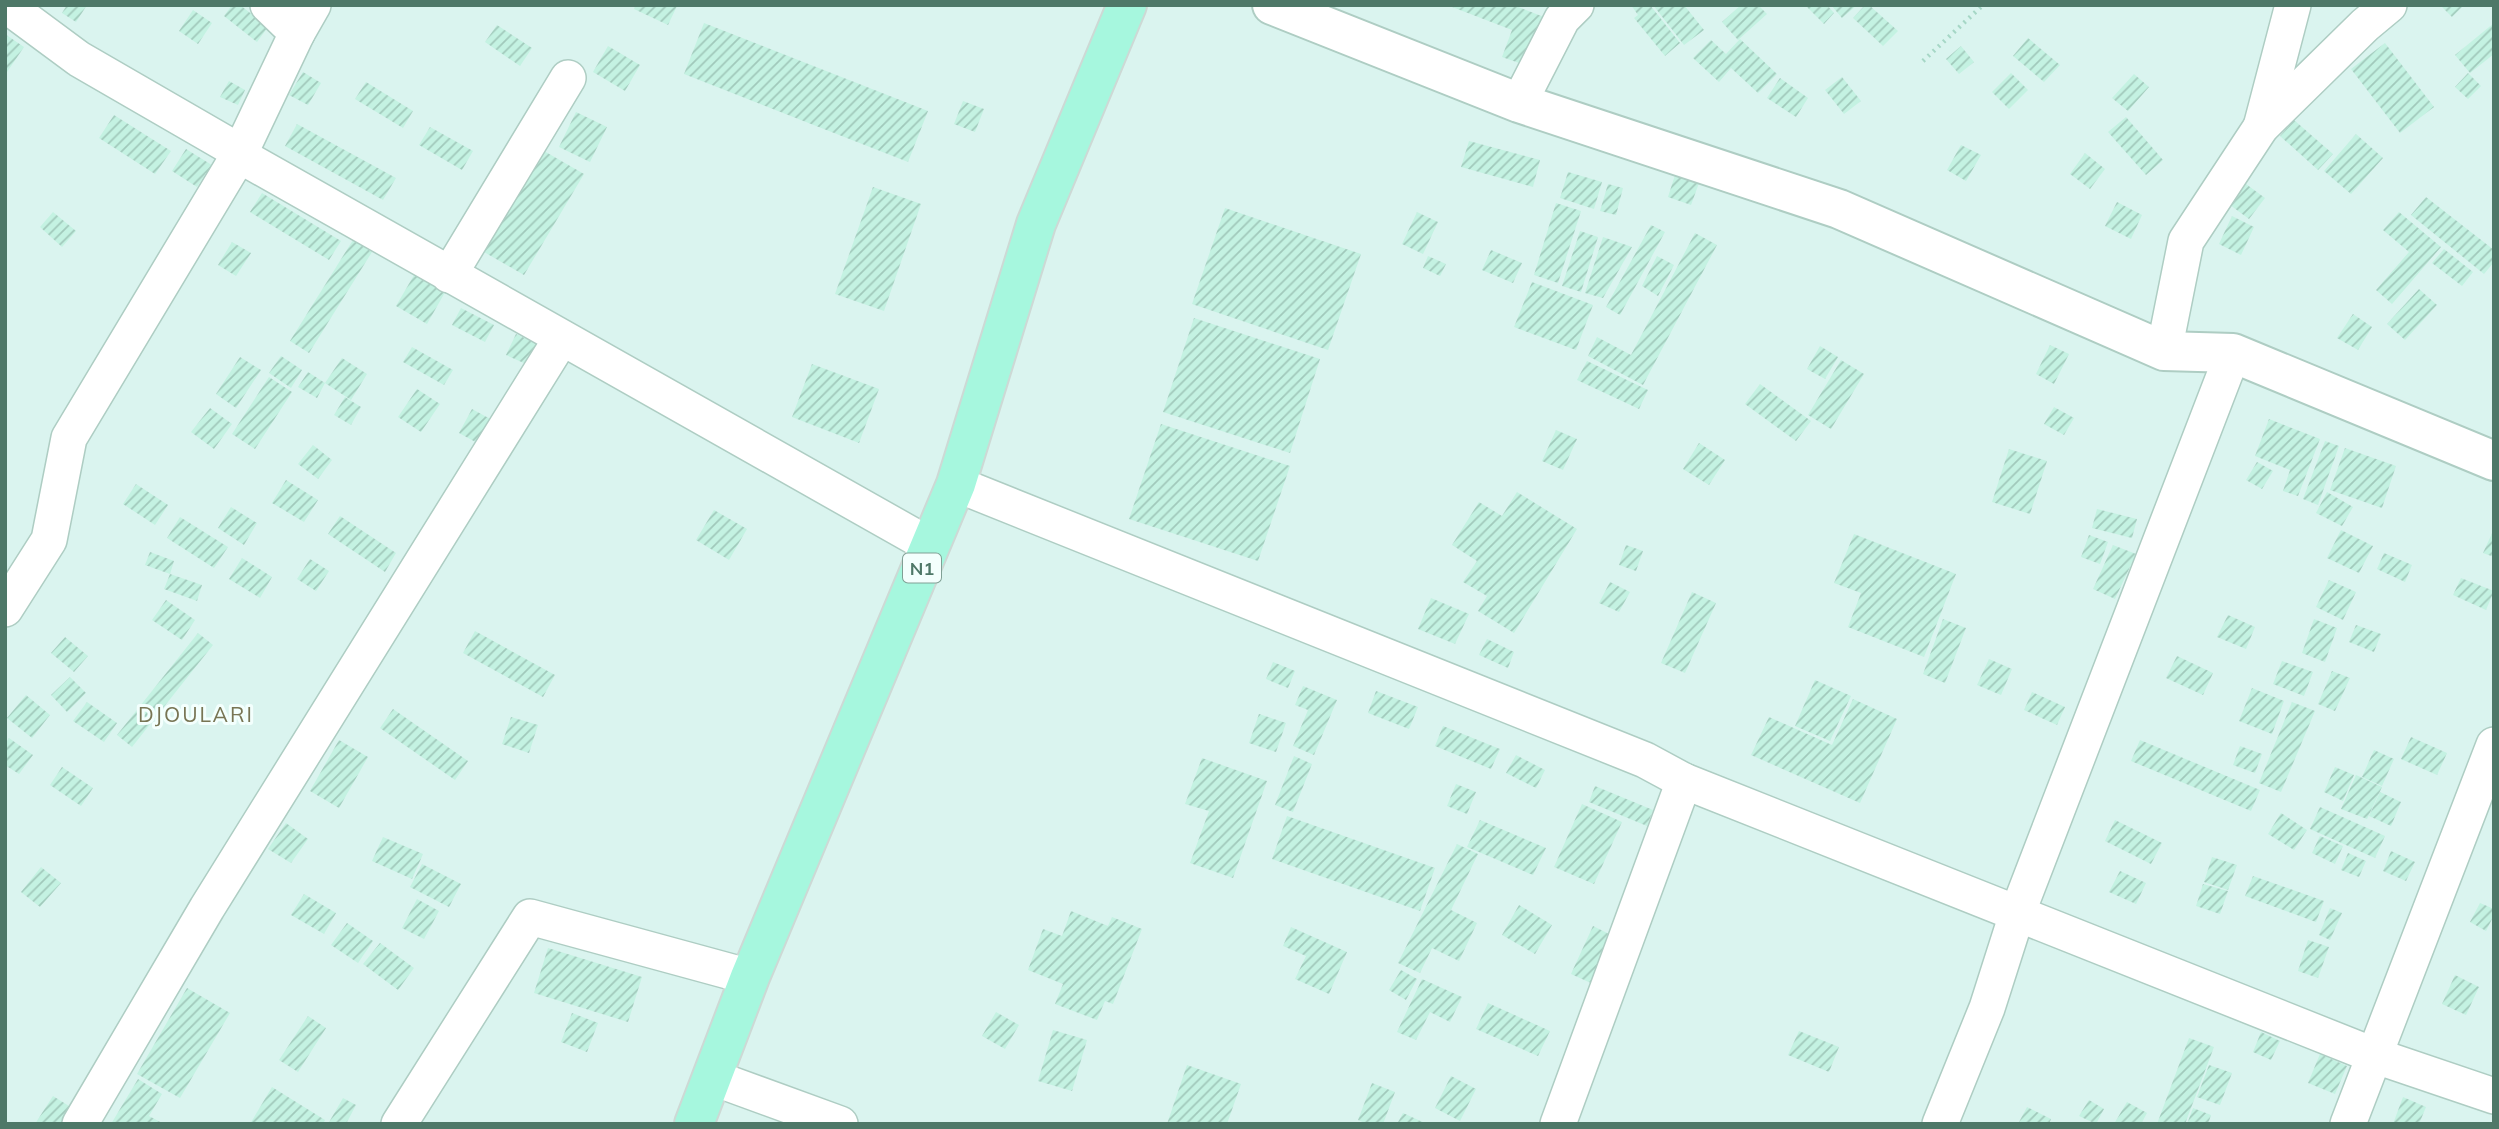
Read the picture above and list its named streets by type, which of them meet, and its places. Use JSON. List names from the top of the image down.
{
  "streets": {
    "highway": ["N1"]
  },
  "districts": ["DJOULARI"]
}
